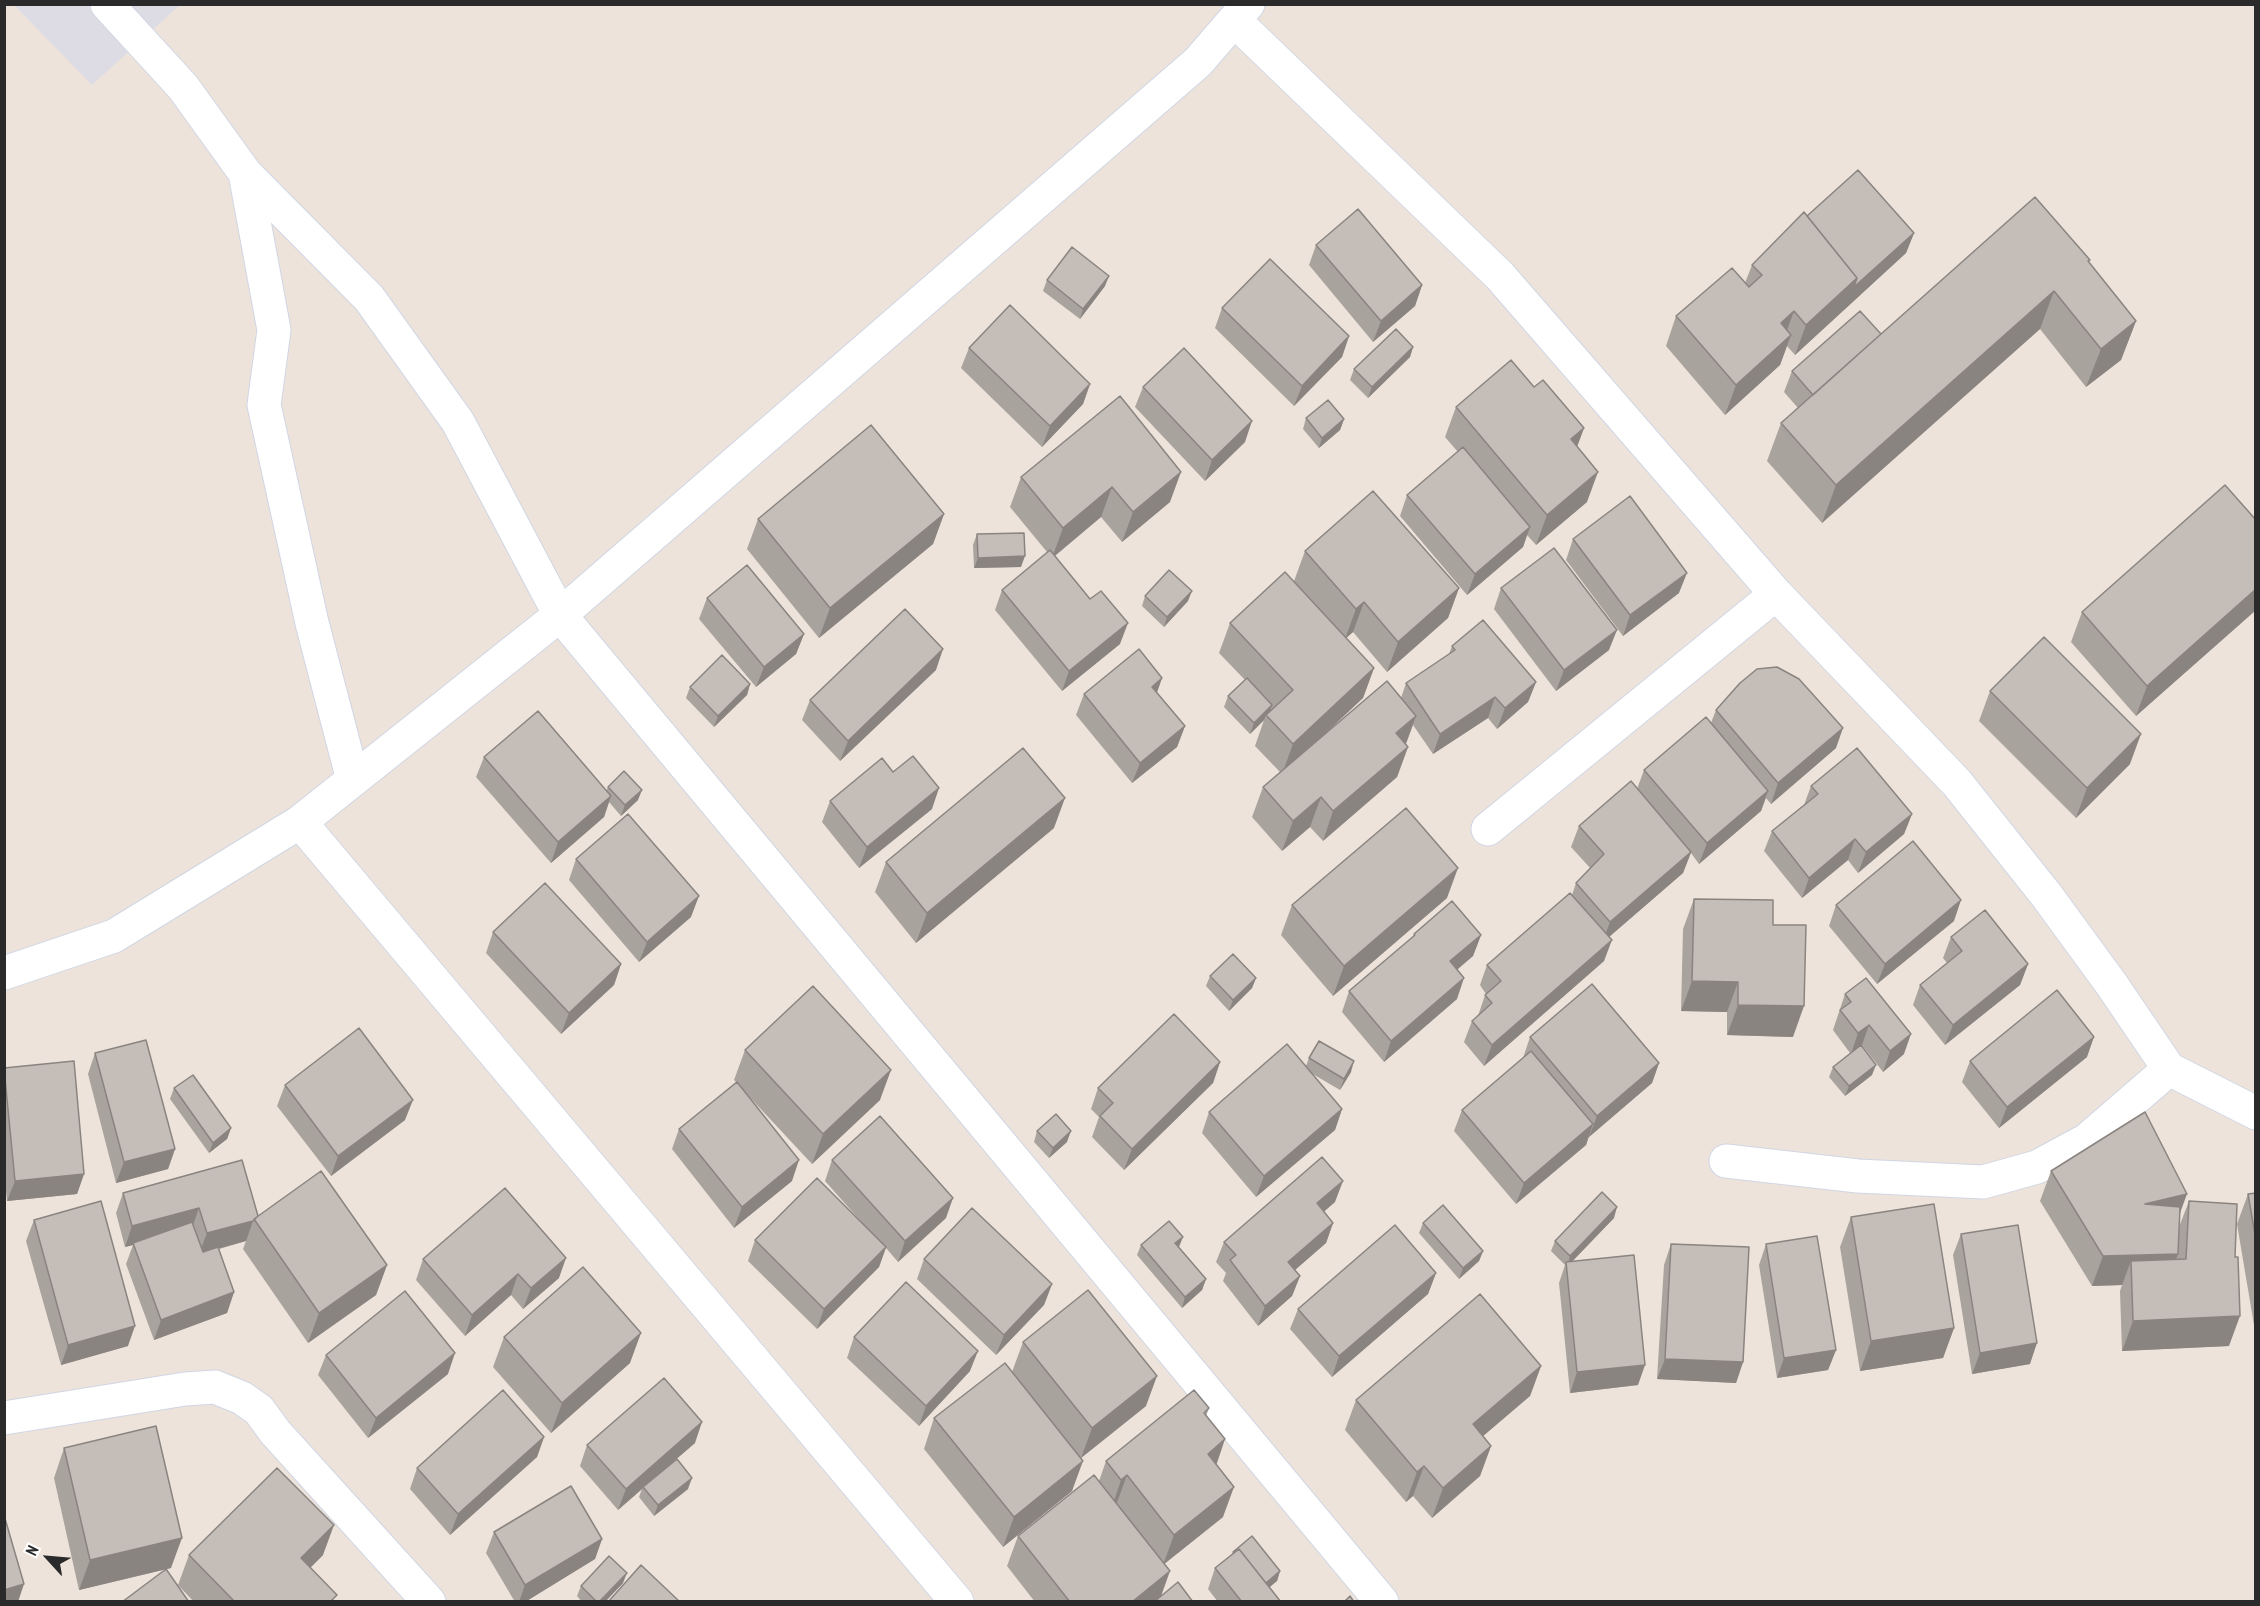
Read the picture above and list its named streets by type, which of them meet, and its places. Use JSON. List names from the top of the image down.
{
  "north": "top left"
}
